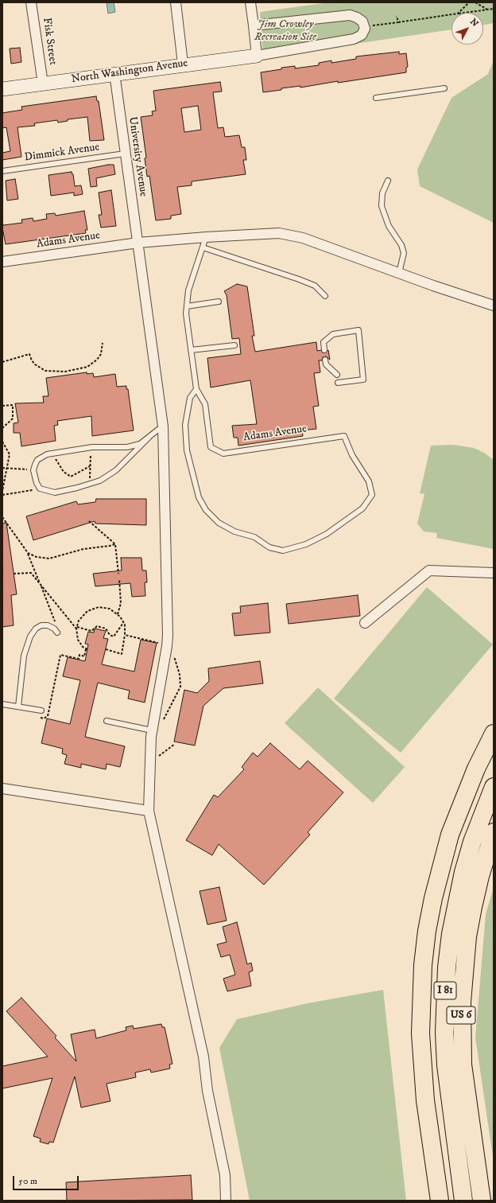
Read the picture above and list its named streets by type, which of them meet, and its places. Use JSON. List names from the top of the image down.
{
  "streets": {
    "highway": ["I 81", "US 6"],
    "street": [
      "Fisk Street",
      "North Washington Avenue",
      "University Avenue",
      "Adams Avenue"
    ],
    "lane": ["Dimmick Avenue"]
  },
  "crossings": [
    ["Fisk Street", "North Washington Avenue"],
    ["North Washington Avenue", "University Avenue"],
    ["Dimmick Avenue", "University Avenue"],
    ["University Avenue", "Adams Avenue"]
  ],
  "parks": ["Jim Crowley Recreation Site"],
  "scale_bar": "50 m",
  "north": "top right"
}
